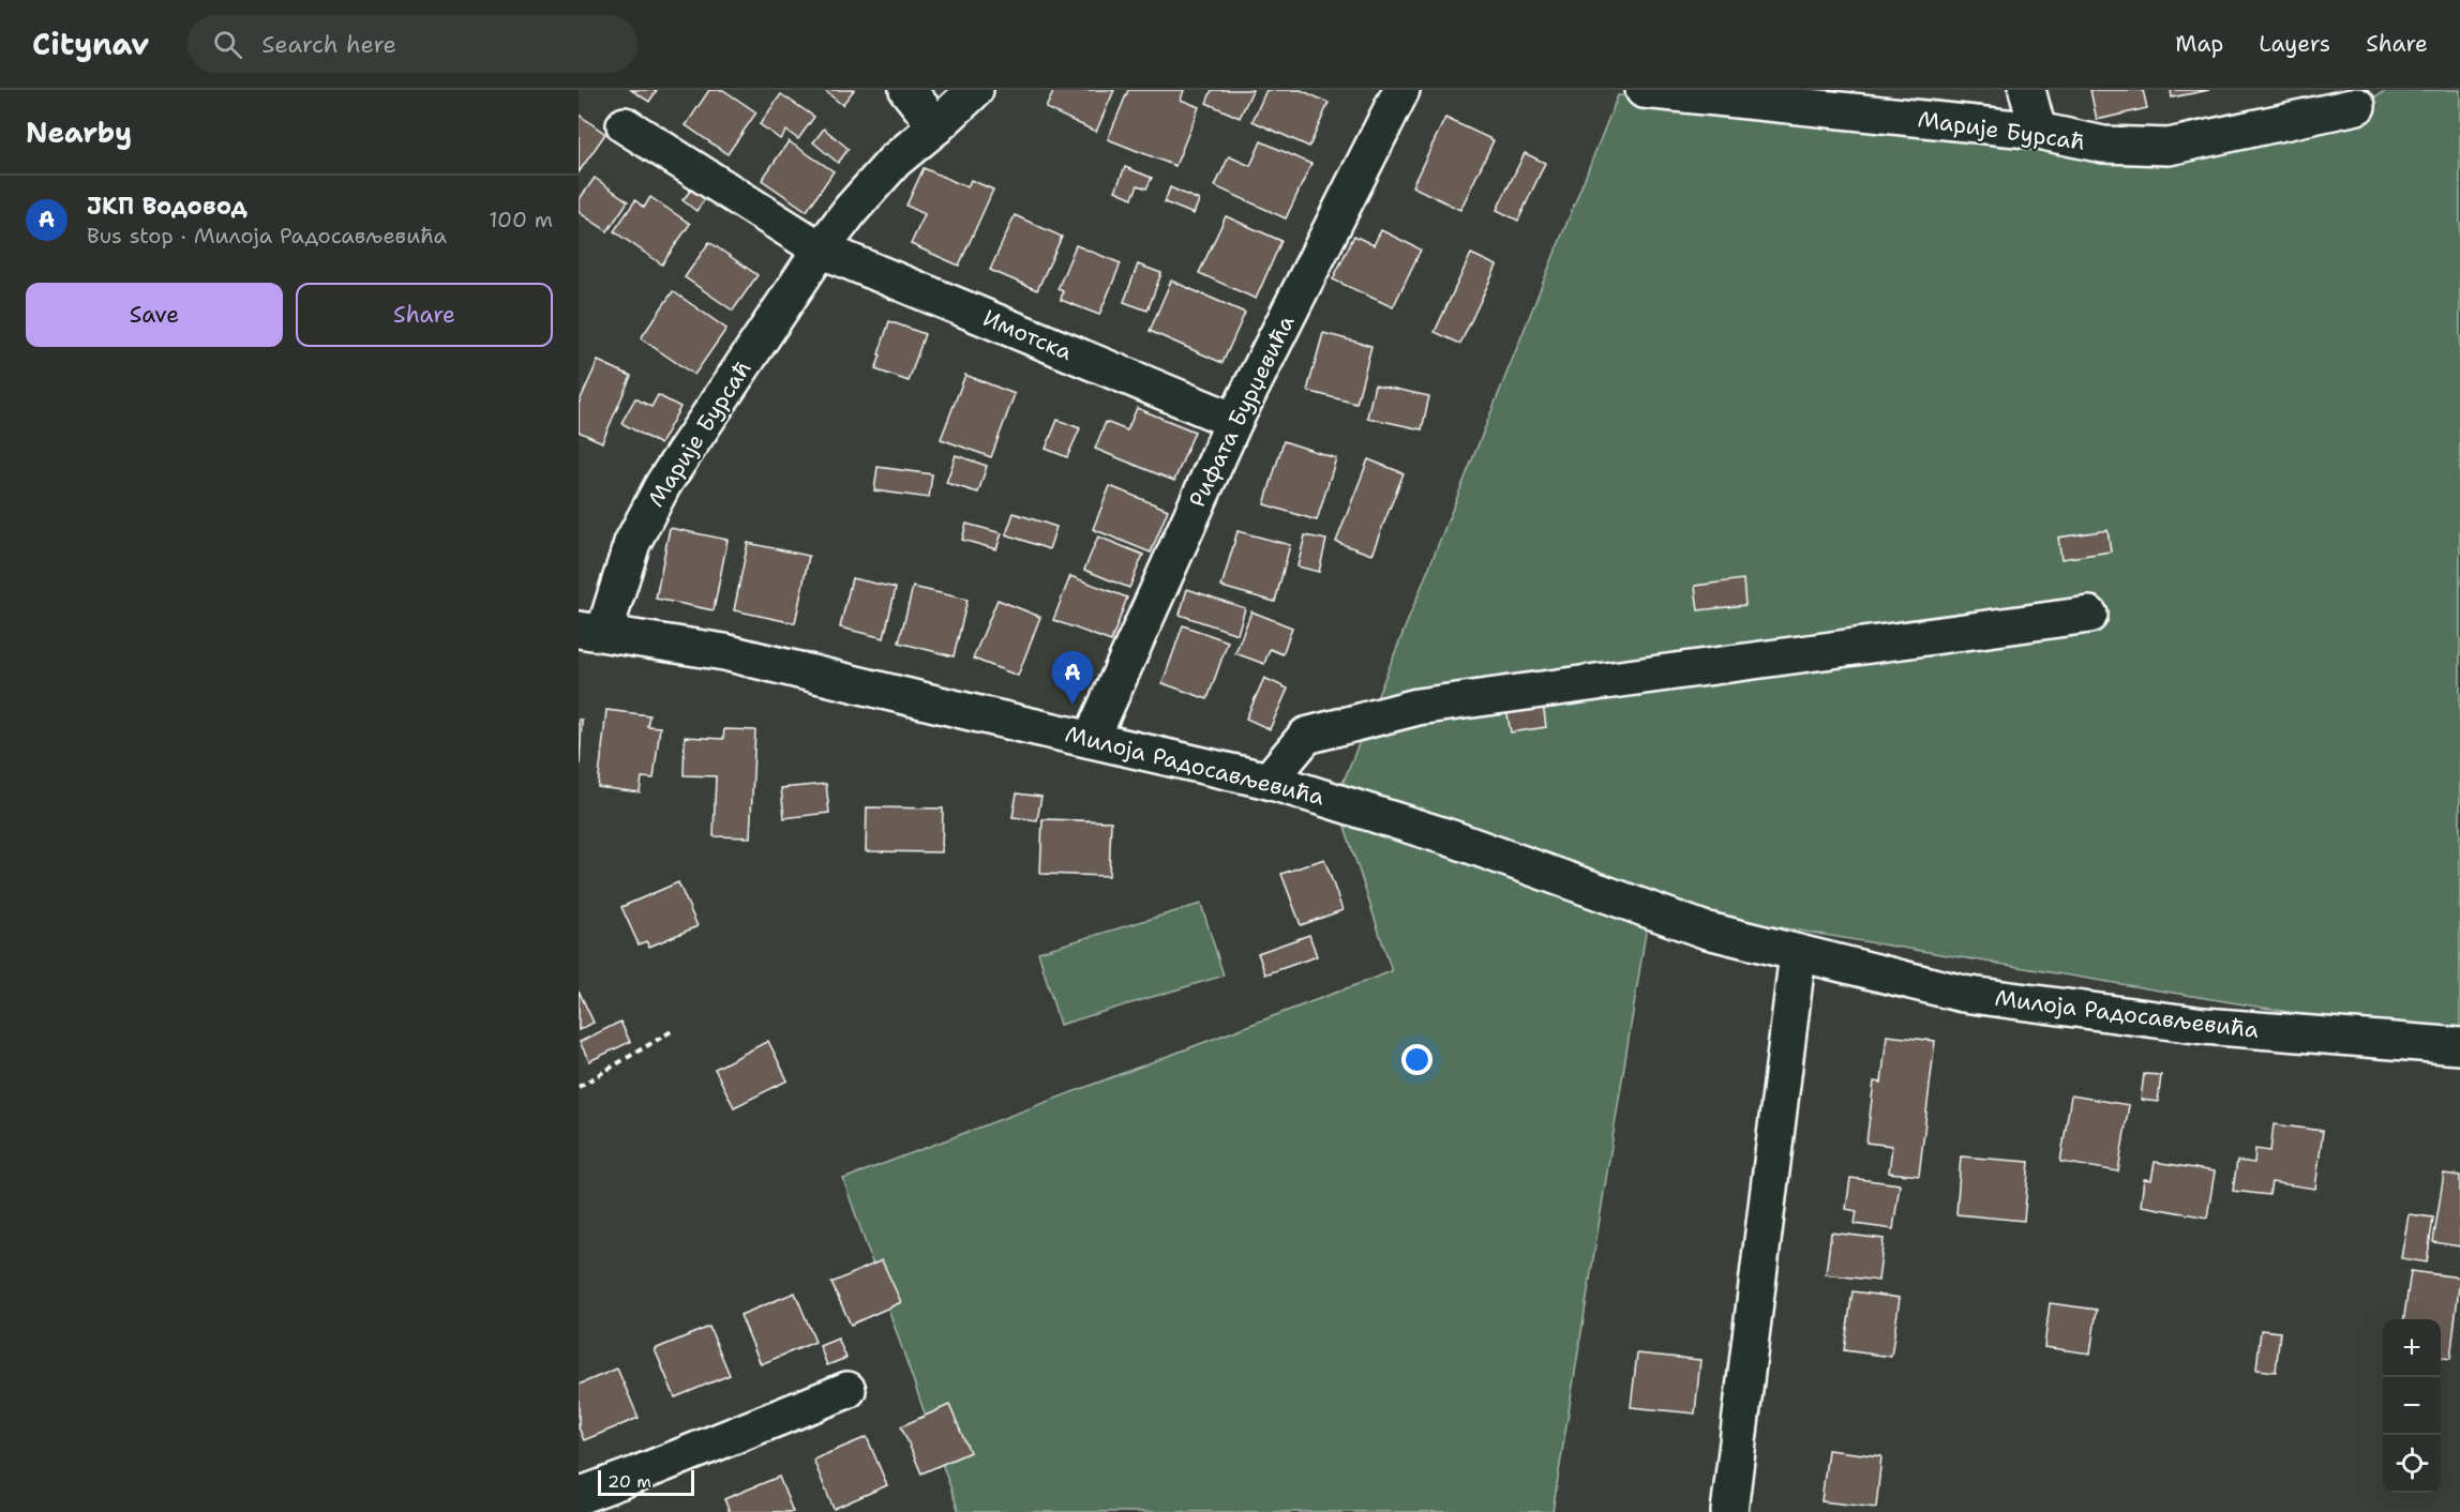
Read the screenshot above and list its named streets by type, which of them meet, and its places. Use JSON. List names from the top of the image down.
{
  "streets": {
    "street": [
      "Марије Бурсаћ",
      "Имотска",
      "Рифата Бурџевића",
      "Милоја Радосављевића"
    ]
  },
  "crossings": [
    ["Марије Бурсаћ", "Имотска"],
    ["Марије Бурсаћ", "Милоја Радосављевића"],
    ["Имотска", "Рифата Бурџевића"],
    ["Рифата Бурџевића", "Милоја Радосављевића"]
  ],
  "scale_bar": "20 m",
  "page": {
    "header": "Citynav",
    "search": "Search here",
    "nav": ["Map", "Layers", "Share"],
    "heading": "Nearby",
    "list": [
      {
        "mark": "A",
        "name": "ЈКП Водовод",
        "note": "Bus stop · Милоја Радосављевића",
        "value": "100 m"
      }
    ],
    "buttons": ["Save", "Share"],
    "pins": "A",
    "map_buttons": ["+", "−"],
    "scale": "20 m"
  }
}
